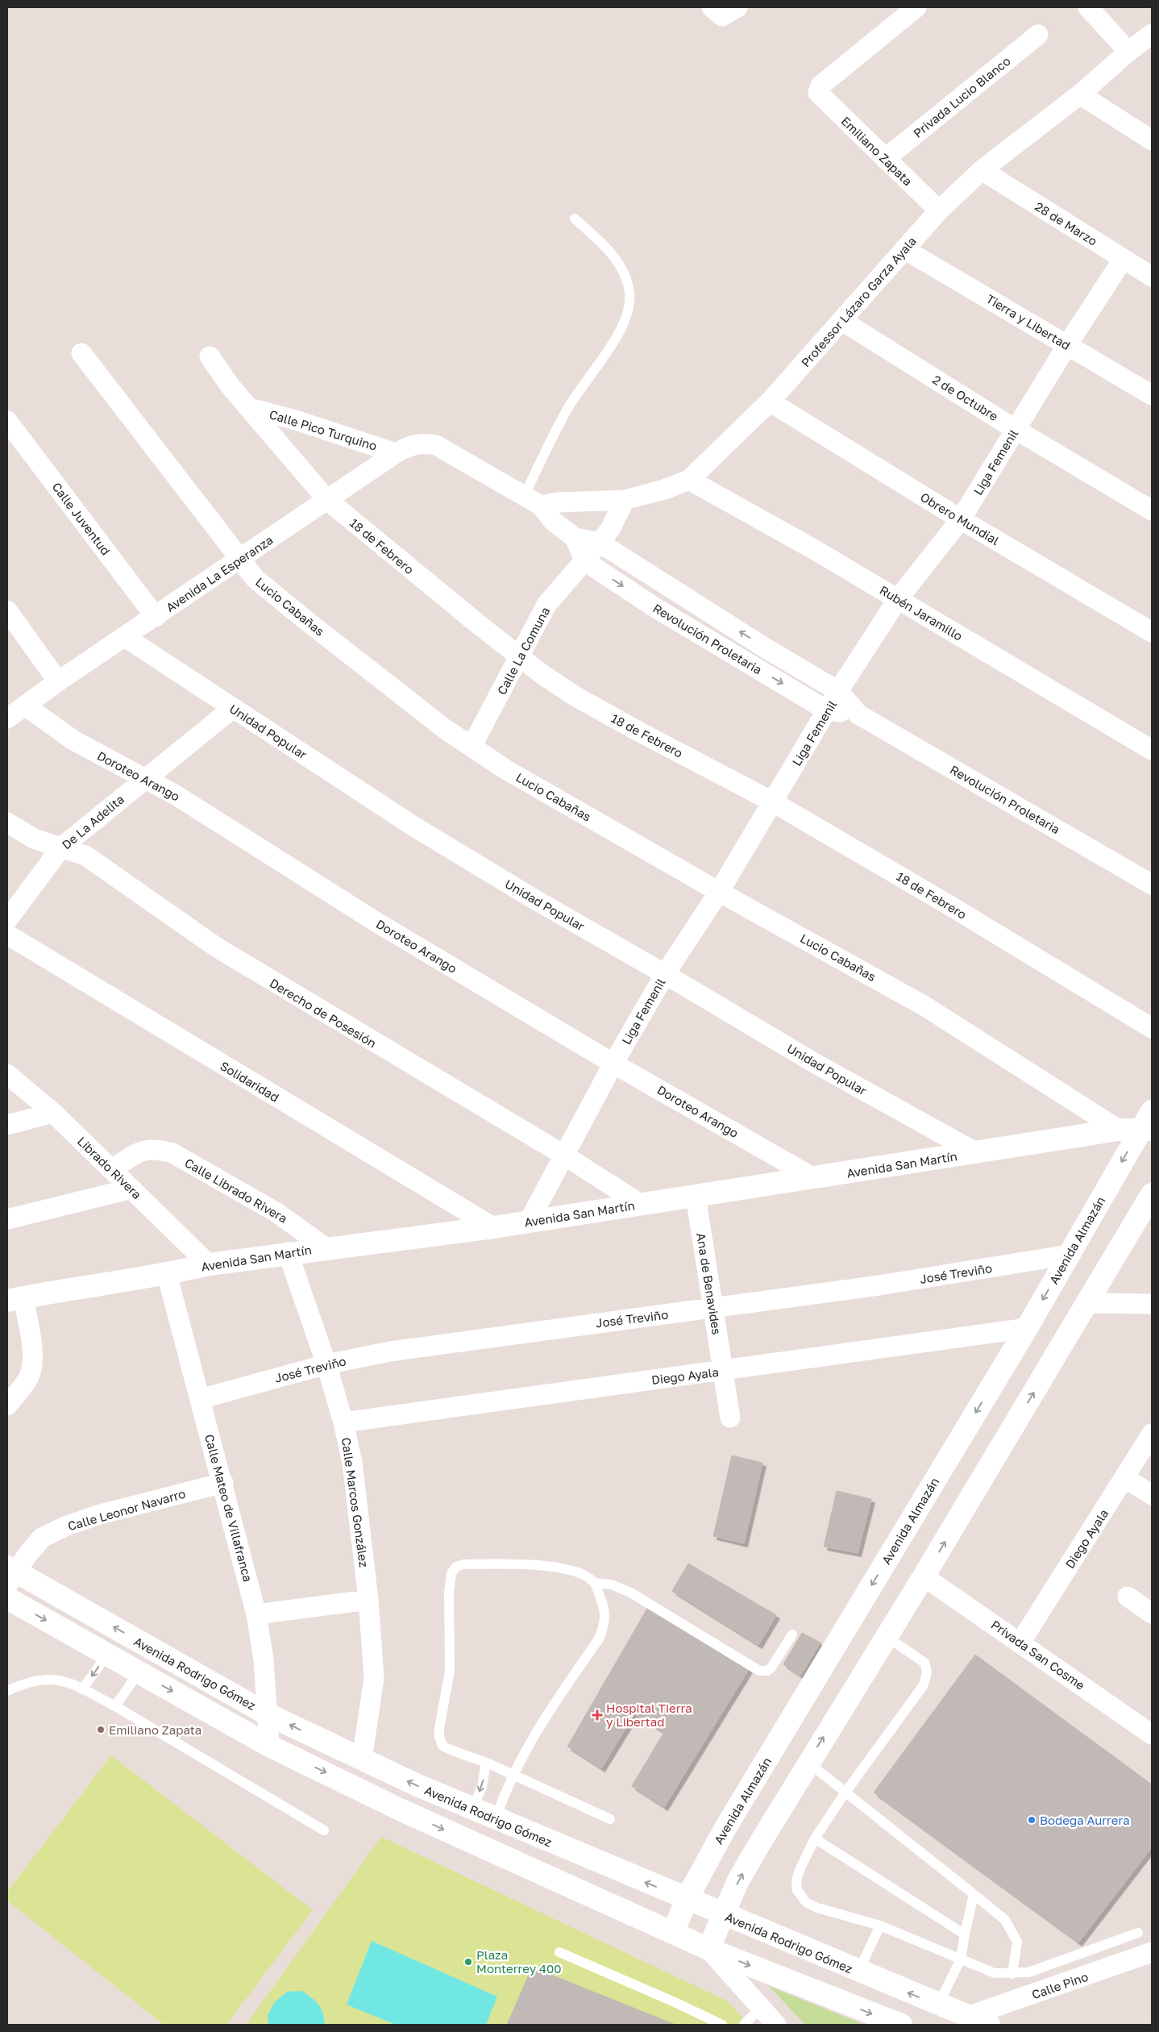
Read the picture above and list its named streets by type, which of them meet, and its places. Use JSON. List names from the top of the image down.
{
  "streets": {
    "street": [
      "Privada Lucio Blanco",
      "Emiliano Zapata",
      "28 de Marzo",
      "Professor Lázaro Garza Ayala",
      "Tierra y Libertad",
      "2 de Octubre",
      "Calle Pico Turquino",
      "Liga Femenil",
      "Calle Juventud",
      "Obrero Mundial",
      "18 de Febrero",
      "Avenida La Esperanza",
      "Lucio Cabañas",
      "Rubén Jaramillo",
      "Revolución Proletaria",
      "Calle La Comuna",
      "Unidad Popular",
      "Doroteo Arango",
      "De La Adelita",
      "Derecho de Posesión",
      "Solidaridad",
      "Avenida San Martín",
      "Librado Rivera",
      "Calle Librado Rivera",
      "Avenida Almazán",
      "José Treviño",
      "Ana de Benavides",
      "Diego Ayala",
      "Calle Marcos González",
      "Calle Mateo de Villafranca",
      "Calle Leonor Navarro",
      "Privada San Cosme",
      "Avenida Rodrigo Gómez",
      "Calle Pino"
    ]
  },
  "crossings": [
    ["Privada Lucio Blanco", "Emiliano Zapata"],
    ["Emiliano Zapata", "Professor Lázaro Garza Ayala"],
    ["28 de Marzo", "Professor Lázaro Garza Ayala"],
    ["28 de Marzo", "Liga Femenil"],
    ["Professor Lázaro Garza Ayala", "Tierra y Libertad"],
    ["Professor Lázaro Garza Ayala", "2 de Octubre"],
    ["Professor Lázaro Garza Ayala", "Obrero Mundial"],
    ["Professor Lázaro Garza Ayala", "Rubén Jaramillo"],
    ["Professor Lázaro Garza Ayala", "Revolución Proletaria"],
    ["Professor Lázaro Garza Ayala", "Calle La Comuna"],
    ["Tierra y Libertad", "Liga Femenil"],
    ["2 de Octubre", "Liga Femenil"],
    ["Calle Pico Turquino", "18 de Febrero"],
    ["Calle Pico Turquino", "Avenida La Esperanza"],
    ["Liga Femenil", "Obrero Mundial"],
    ["Liga Femenil", "18 de Febrero"],
    ["Liga Femenil", "Lucio Cabañas"],
    ["Liga Femenil", "Rubén Jaramillo"],
    ["Liga Femenil", "Revolución Proletaria"],
    ["Liga Femenil", "Unidad Popular"],
    ["Liga Femenil", "Doroteo Arango"],
    ["Liga Femenil", "Derecho de Posesión"],
    ["Liga Femenil", "Avenida San Martín"],
    ["Calle Juventud", "Avenida La Esperanza"],
    ["18 de Febrero", "Avenida La Esperanza"],
    ["18 de Febrero", "Calle La Comuna"],
    ["Avenida La Esperanza", "Lucio Cabañas"],
    ["Avenida La Esperanza", "Revolución Proletaria"],
    ["Avenida La Esperanza", "Unidad Popular"],
    ["Avenida La Esperanza", "Doroteo Arango"],
    ["Lucio Cabañas", "Calle La Comuna"],
    ["Lucio Cabañas", "Avenida San Martín"],
    ["Revolución Proletaria", "Calle La Comuna"],
    ["Unidad Popular", "De La Adelita"],
    ["Unidad Popular", "Avenida San Martín"],
    ["Doroteo Arango", "De La Adelita"],
    ["Doroteo Arango", "Avenida San Martín"],
    ["De La Adelita", "Derecho de Posesión"],
    ["Derecho de Posesión", "Avenida San Martín"],
    ["Solidaridad", "Avenida San Martín"],
    ["Avenida San Martín", "Librado Rivera"],
    ["Avenida San Martín", "Calle Librado Rivera"],
    ["Avenida San Martín", "Avenida Almazán"],
    ["Avenida San Martín", "Ana de Benavides"],
    ["Avenida San Martín", "Calle Marcos González"],
    ["Avenida San Martín", "Calle Mateo de Villafranca"],
    ["Librado Rivera", "Calle Librado Rivera"],
    ["Avenida Almazán", "José Treviño"],
    ["Avenida Almazán", "Diego Ayala"],
    ["Avenida Almazán", "Avenida Rodrigo Gómez"],
    ["José Treviño", "Ana de Benavides"],
    ["José Treviño", "Calle Marcos González"],
    ["José Treviño", "Calle Mateo de Villafranca"],
    ["Ana de Benavides", "Diego Ayala"],
    ["Diego Ayala", "Calle Marcos González"],
    ["Diego Ayala", "Privada San Cosme"],
    ["Calle Marcos González", "Avenida Rodrigo Gómez"],
    ["Calle Mateo de Villafranca", "Calle Leonor Navarro"],
    ["Calle Mateo de Villafranca", "Avenida Rodrigo Gómez"],
    ["Calle Leonor Navarro", "Avenida Rodrigo Gómez"],
    ["Avenida Rodrigo Gómez", "Calle Pino"]
  ],
  "places": {
    "health": ["Hospital Tierra y Libertad"],
    "other": ["Emiliano Zapata", "Bodega Aurrera", "Plaza Monterrey 400"]
  }
}
